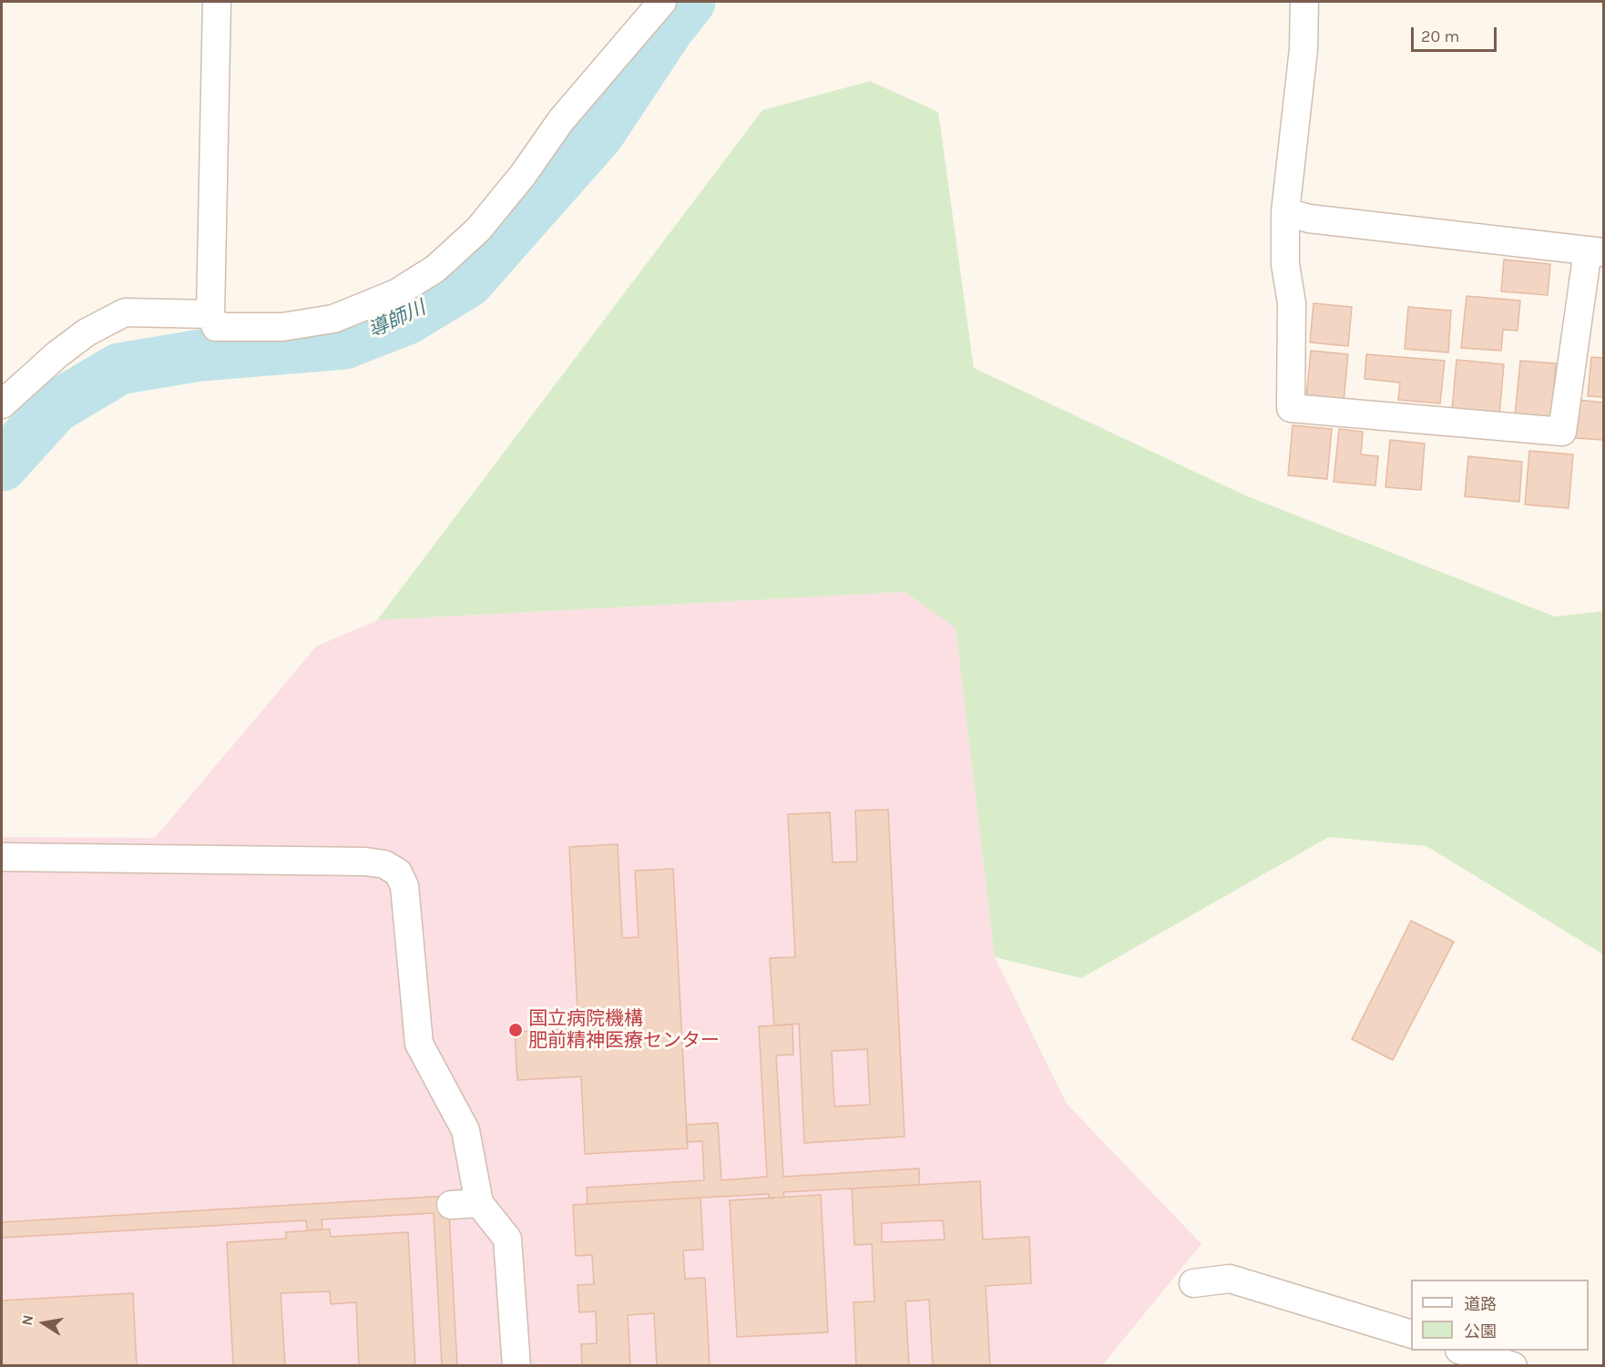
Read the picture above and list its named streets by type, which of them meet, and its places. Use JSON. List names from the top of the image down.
{
  "water": ["導師川"],
  "places": ["国立病院機構 肥前精神医療センター"],
  "legend": ["道路", "公園"],
  "scale_bar": "20 m",
  "north": "left"
}
